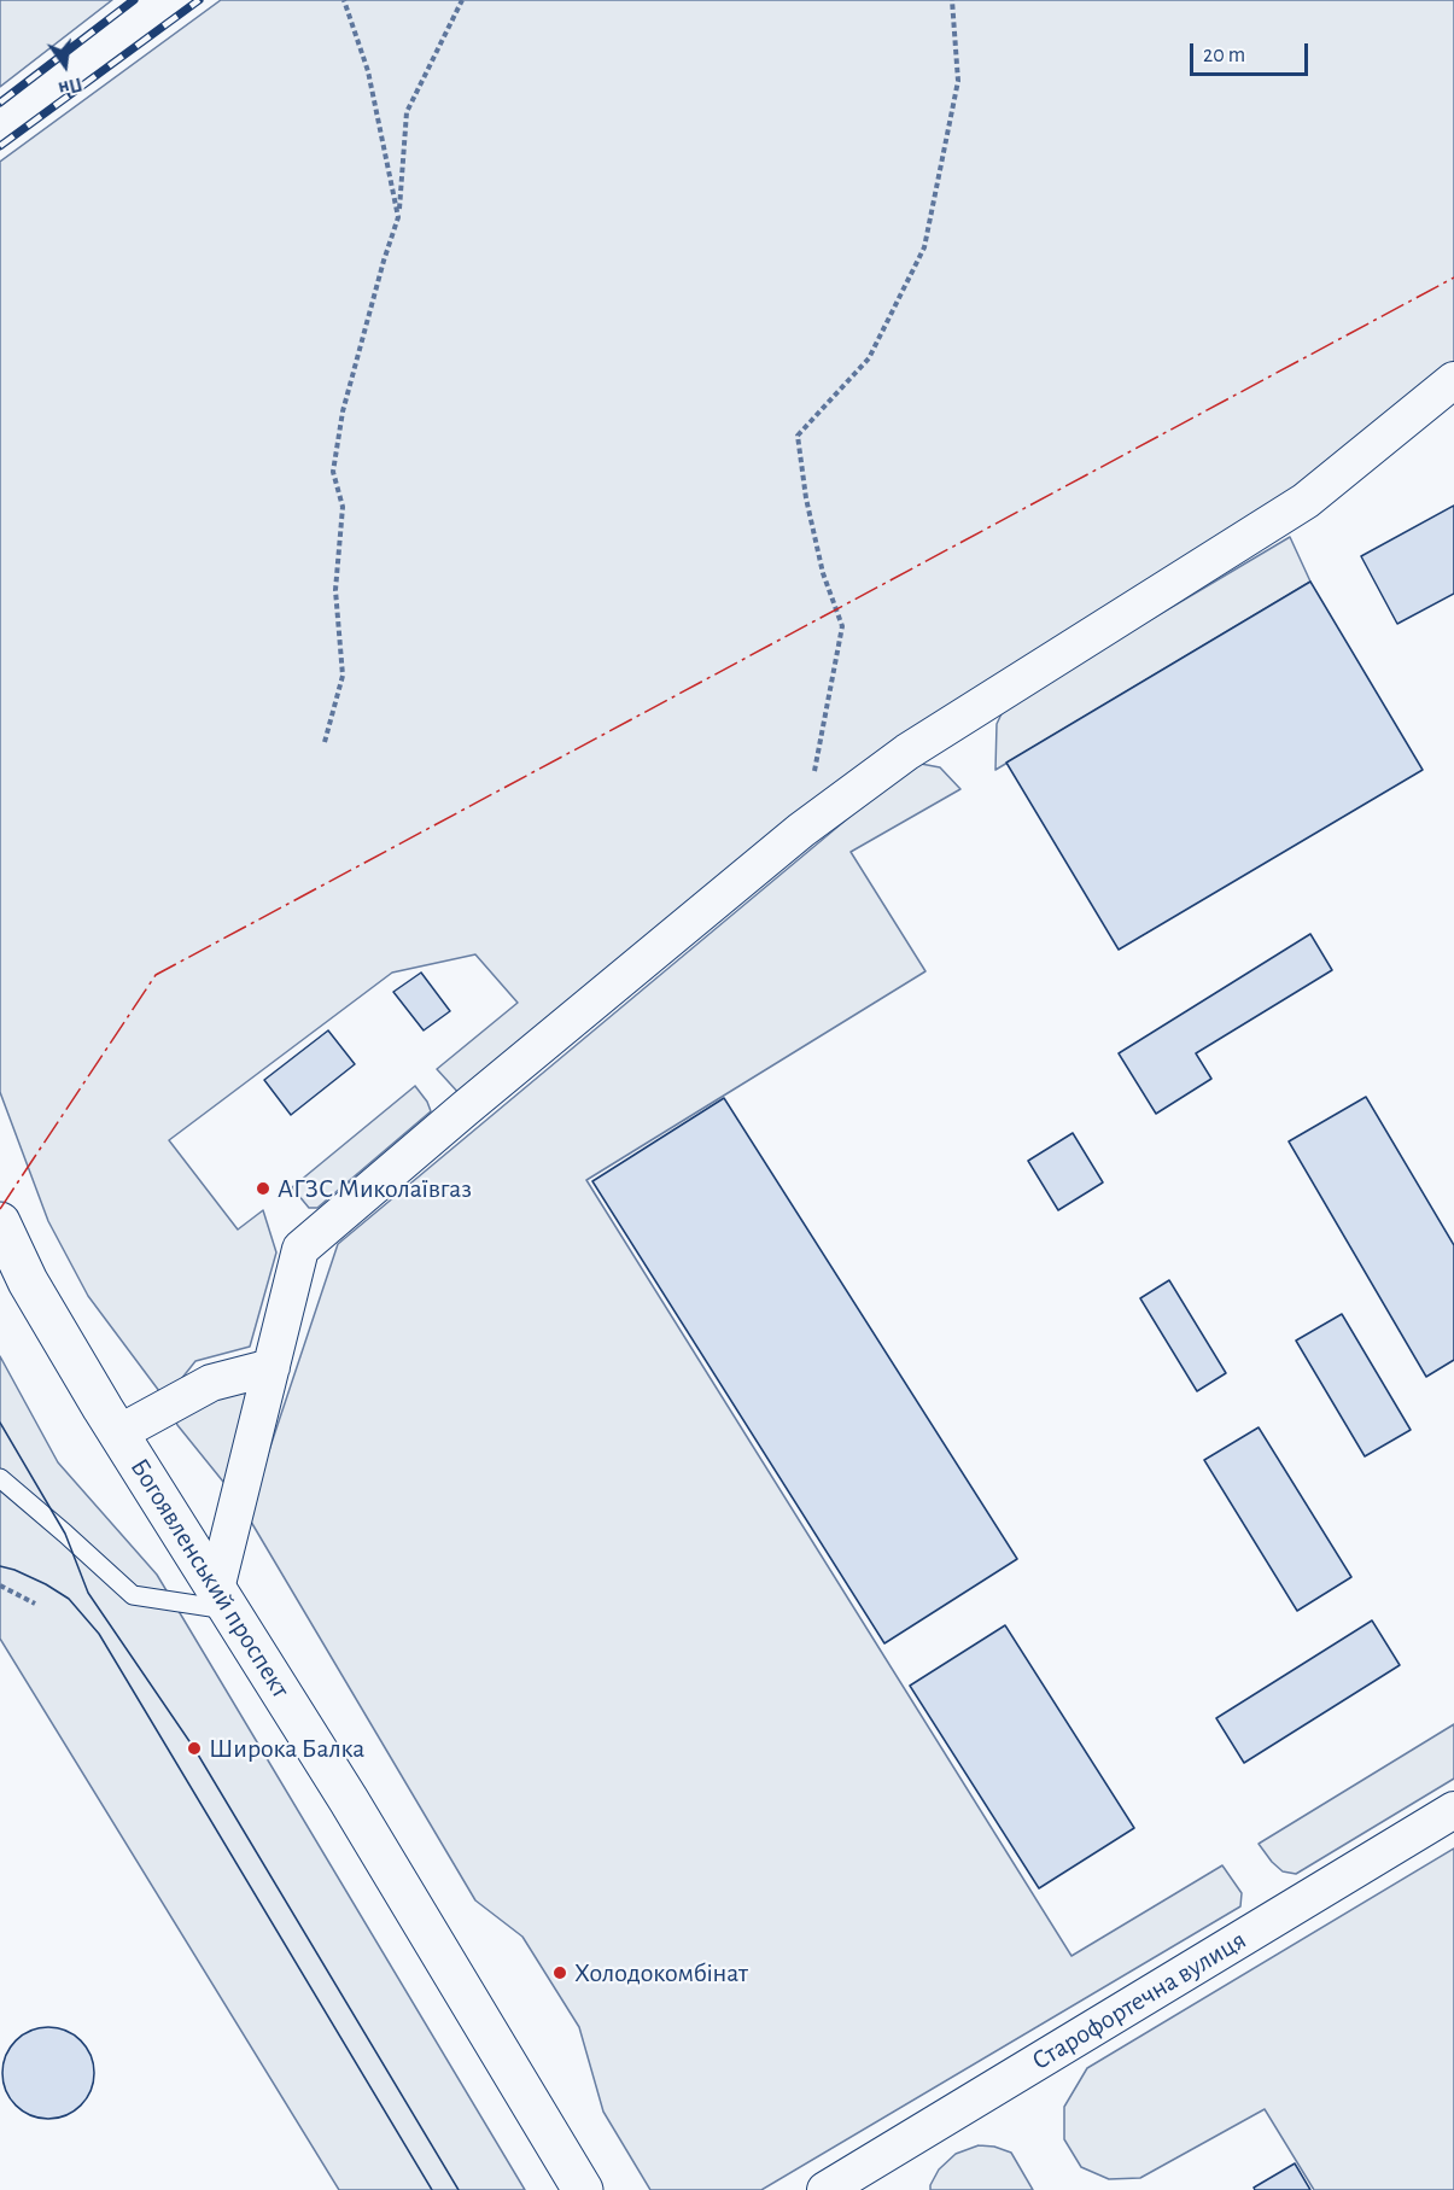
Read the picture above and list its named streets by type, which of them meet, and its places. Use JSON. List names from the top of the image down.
{
  "streets": {
    "main road": ["Богоявленський проспект"],
    "street": ["Старофортечна вулиця"]
  },
  "places": ["АГЗС Миколаївгаз", "Широка Балка", "Холодокомбінат"],
  "scale_bar": "20 m",
  "north": "bottom"
}
